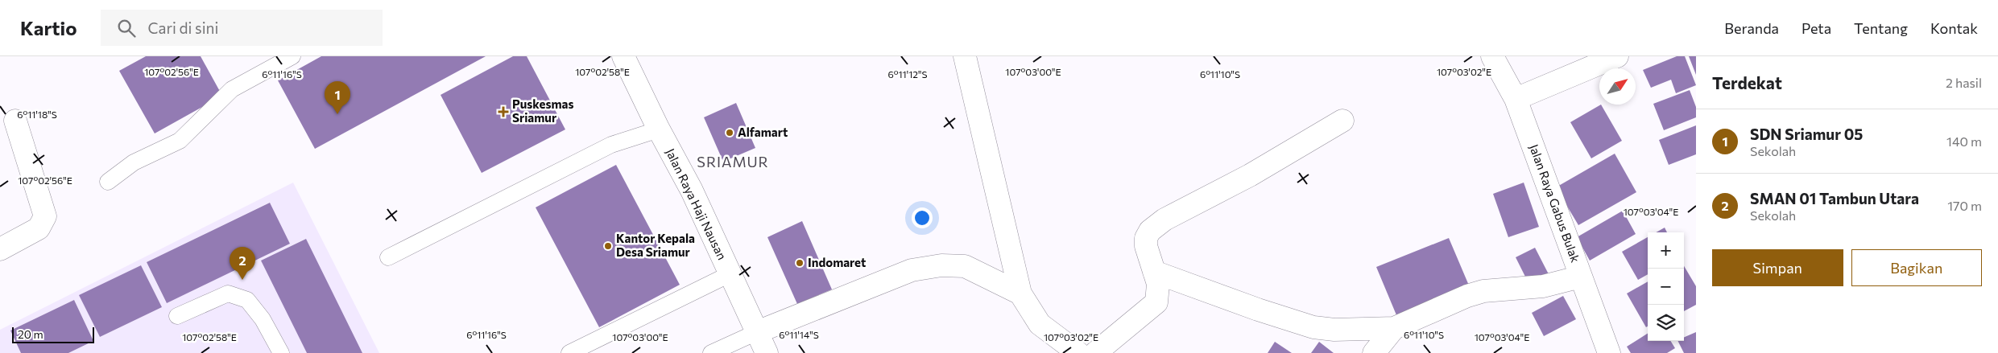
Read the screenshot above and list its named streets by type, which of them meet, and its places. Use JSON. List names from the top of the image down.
{
  "streets": {
    "street": ["Jalan Raya Gabus Bulak", "Jalan Raya Haji Nausan"]
  },
  "districts": ["SRIAMUR"],
  "places": {
    "health": ["Puskesmas Sriamur"],
    "other": ["Alfamart", "Kantor Kepala Desa Sriamur", "Indomaret"]
  },
  "scale_bar": "20 m",
  "north": "top right",
  "page": {
    "header": "Kartio",
    "search": "Cari di sini",
    "nav": [
      "Beranda",
      "Peta",
      "Tentang",
      "Kontak"
    ],
    "heading": ["Terdekat", "2 hasil"],
    "pins": ["1", "2"],
    "list": [
      {
        "mark": "1",
        "name": "SDN Sriamur 05",
        "note": "Sekolah",
        "value": "140 m"
      },
      {
        "mark": "2",
        "name": "SMAN 01 Tambun Utara",
        "note": "Sekolah",
        "value": "170 m"
      }
    ],
    "map_buttons": ["+", "−"],
    "buttons": ["Simpan", "Bagikan"],
    "scale": "20 m"
  },
  "coordinates": [
    "107°02'56\"E",
    "107°02'58\"E",
    "107°03'02\"E",
    "107°03'00\"E",
    "6°11'16\"S",
    "6°11'12\"S",
    "6°11'10\"S",
    "6°11'18\"S",
    "107°03'04\"E",
    "6°11'14\"S"
  ]
}
